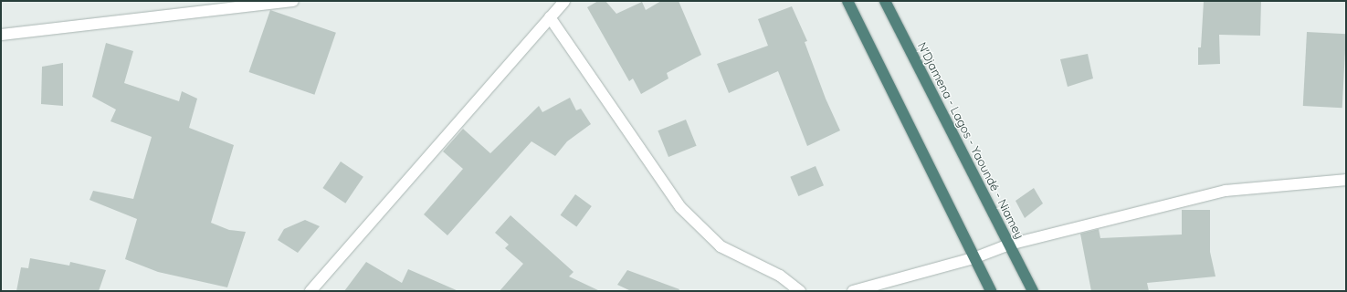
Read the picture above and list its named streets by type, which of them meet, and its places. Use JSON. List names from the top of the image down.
{
  "streets": {
    "highway": ["N'Djamena - Lagos - Yaoundé - Niamey"]
  }
}
